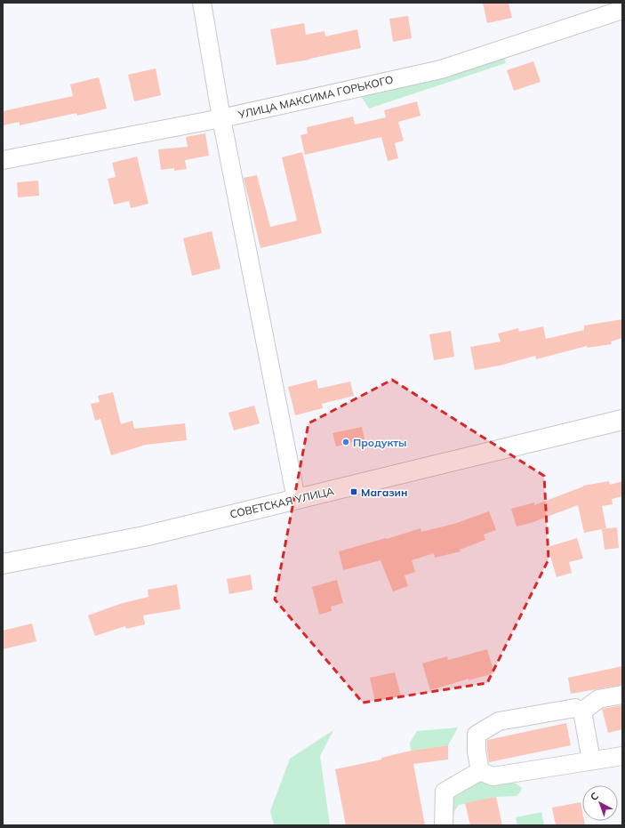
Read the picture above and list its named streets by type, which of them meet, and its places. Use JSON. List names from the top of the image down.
{
  "streets": {
    "street": ["УЛИЦА МАКСИМА ГОРЬКОГО", "СОВЕТСКАЯ УЛИЦА"]
  },
  "places": {
    "other": ["Продукты"],
    "transit": ["Магазин"]
  },
  "north": "top left"
}
